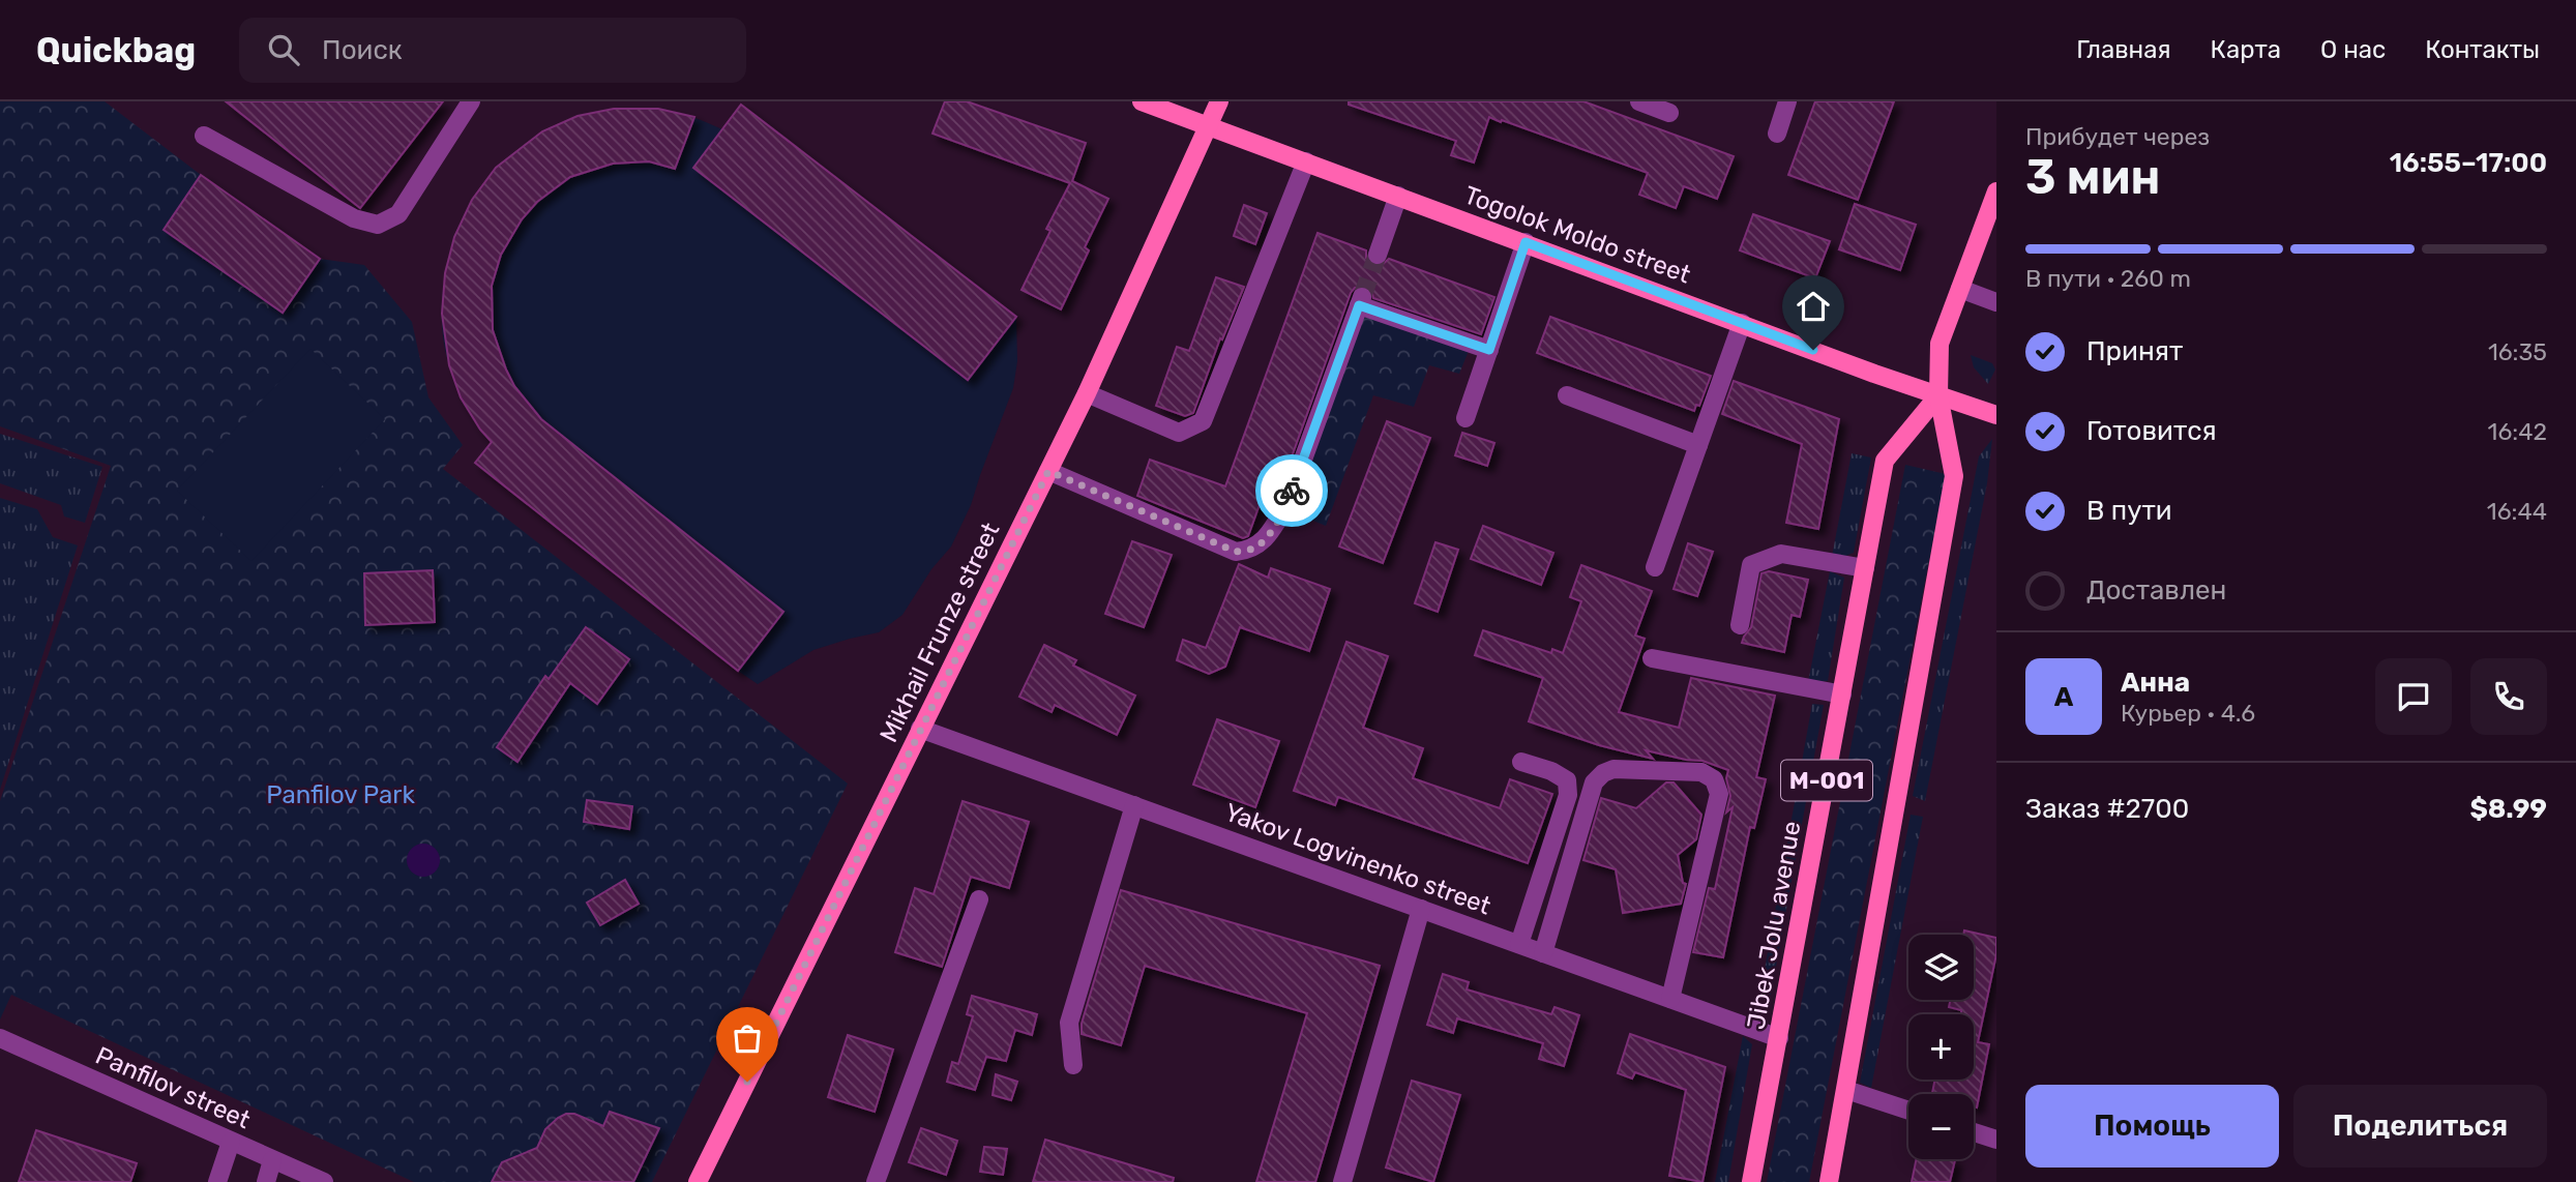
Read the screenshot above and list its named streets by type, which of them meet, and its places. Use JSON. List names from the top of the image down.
{
  "streets": {
    "main road": [
      "Togolok Moldo street",
      "Mikhail Frunze street",
      "М-001",
      "Jibek Jolu avenue"
    ],
    "street": ["Yakov Logvinenko street", "Panfilov street"]
  },
  "crossings": [
    ["Togolok Moldo street", "Mikhail Frunze street"],
    ["Togolok Moldo street", "М-001"],
    ["Togolok Moldo street", "Jibek Jolu avenue"],
    ["Mikhail Frunze street", "Yakov Logvinenko street"],
    ["М-001", "Jibek Jolu avenue"],
    ["Yakov Logvinenko street", "Jibek Jolu avenue"]
  ],
  "parks": ["Panfilov Park"],
  "page": {
    "header": "Quickbag",
    "search": "Поиск",
    "nav": [
      "Главная",
      "Карта",
      "О нас",
      "Контакты"
    ],
    "heading": ["3 мин", "Прибудет через", "16:55–17:00"],
    "panel": [
      "Анна",
      "Курьер · 4.6",
      "Заказ #2700",
      "$8.99"
    ],
    "bar": "В пути · 260 m",
    "list": [
      ["Принят", "16:35"],
      ["Готовится", "16:42"],
      ["В пути", "16:44"],
      "Доставлен"
    ],
    "round": "А",
    "map_buttons": ["+", "−"],
    "buttons": ["Помощь", "Поделиться"]
  }
}
